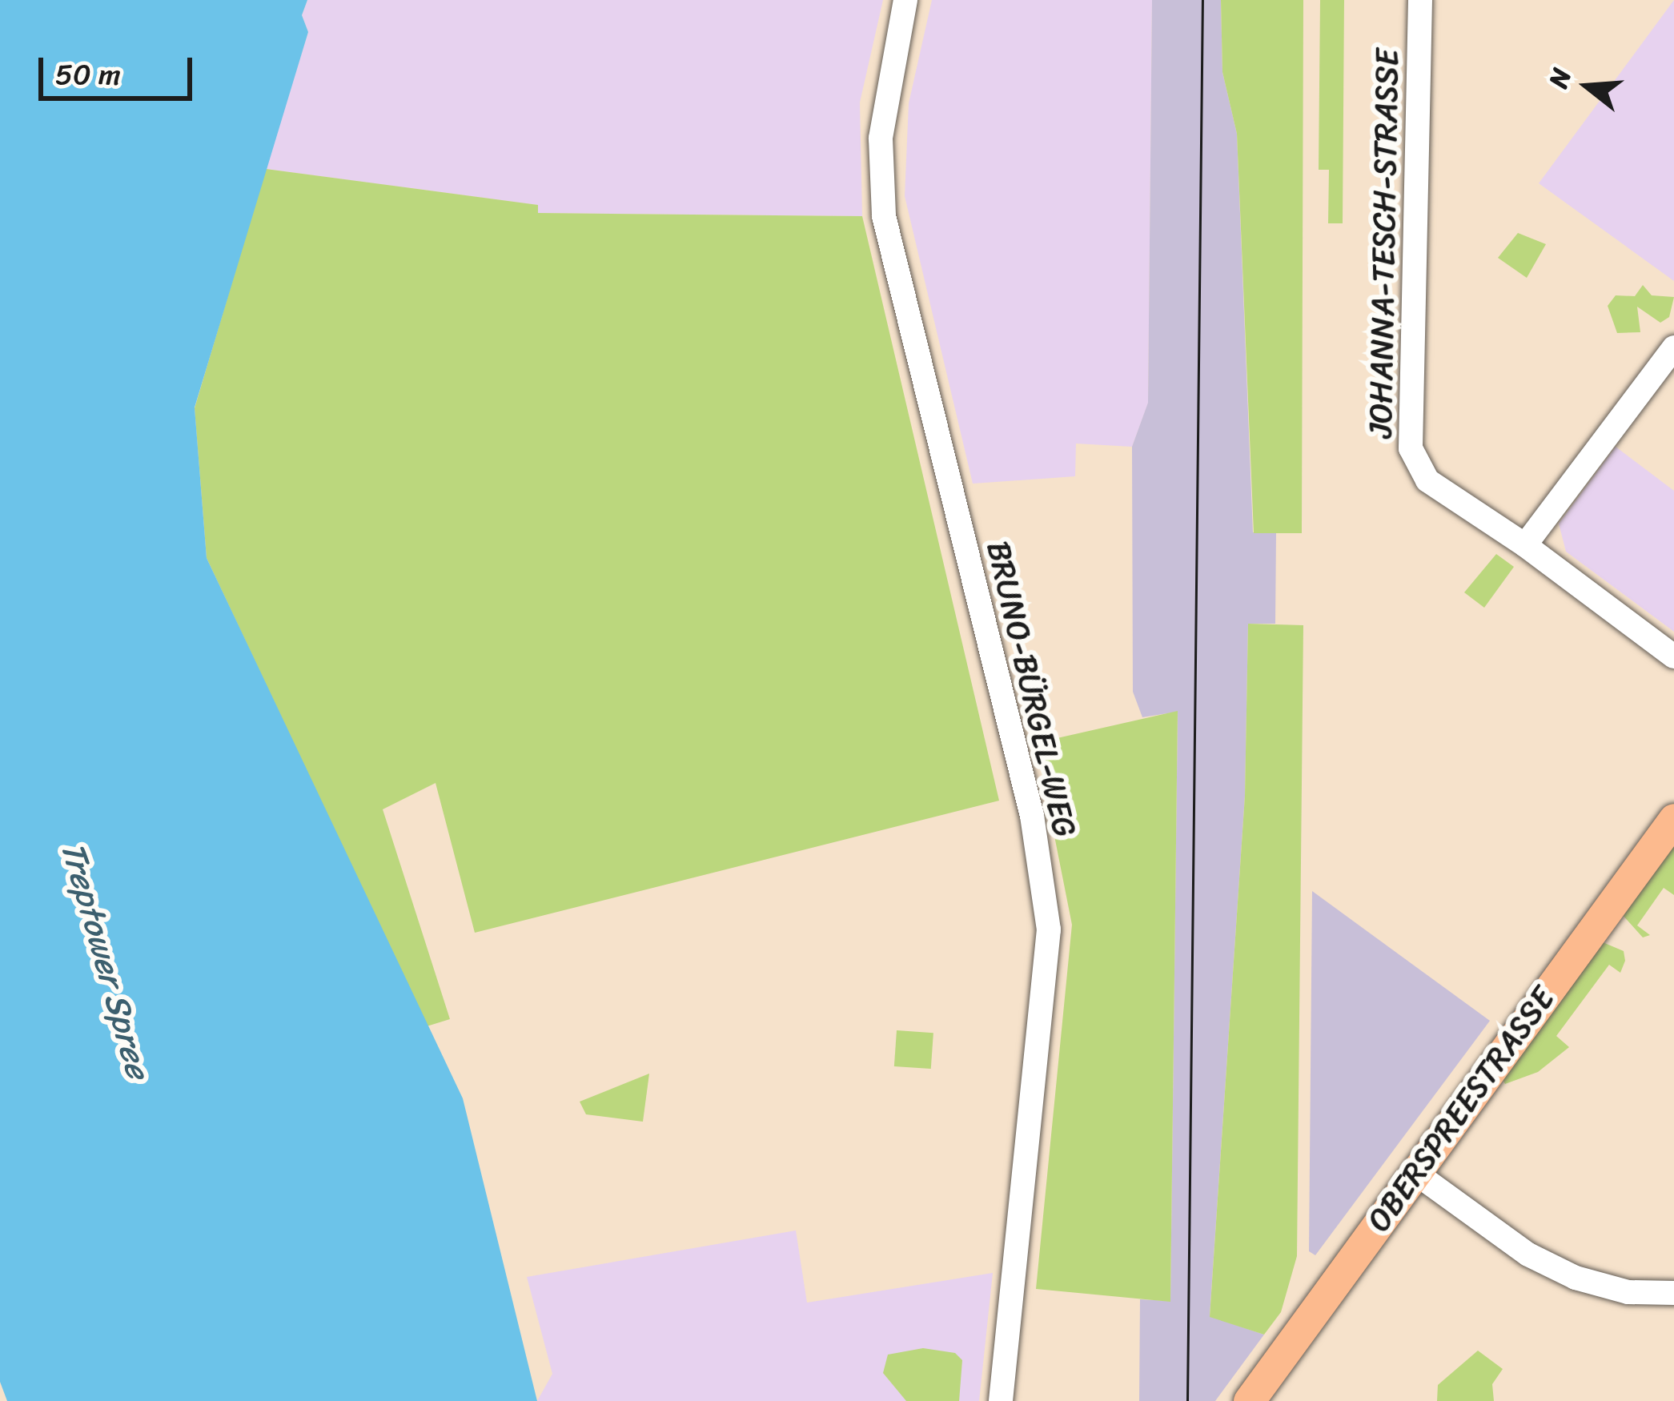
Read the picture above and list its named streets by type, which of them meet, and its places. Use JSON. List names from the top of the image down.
{
  "streets": {
    "main road": ["OBERSPREESTRASSE"],
    "street": ["JOHANNA-TESCH-STRASSE", "BRUNO-BÜRGEL-WEG"]
  },
  "water": ["Treptower Spree"],
  "scale_bar": "50 m",
  "north": "left"
}
